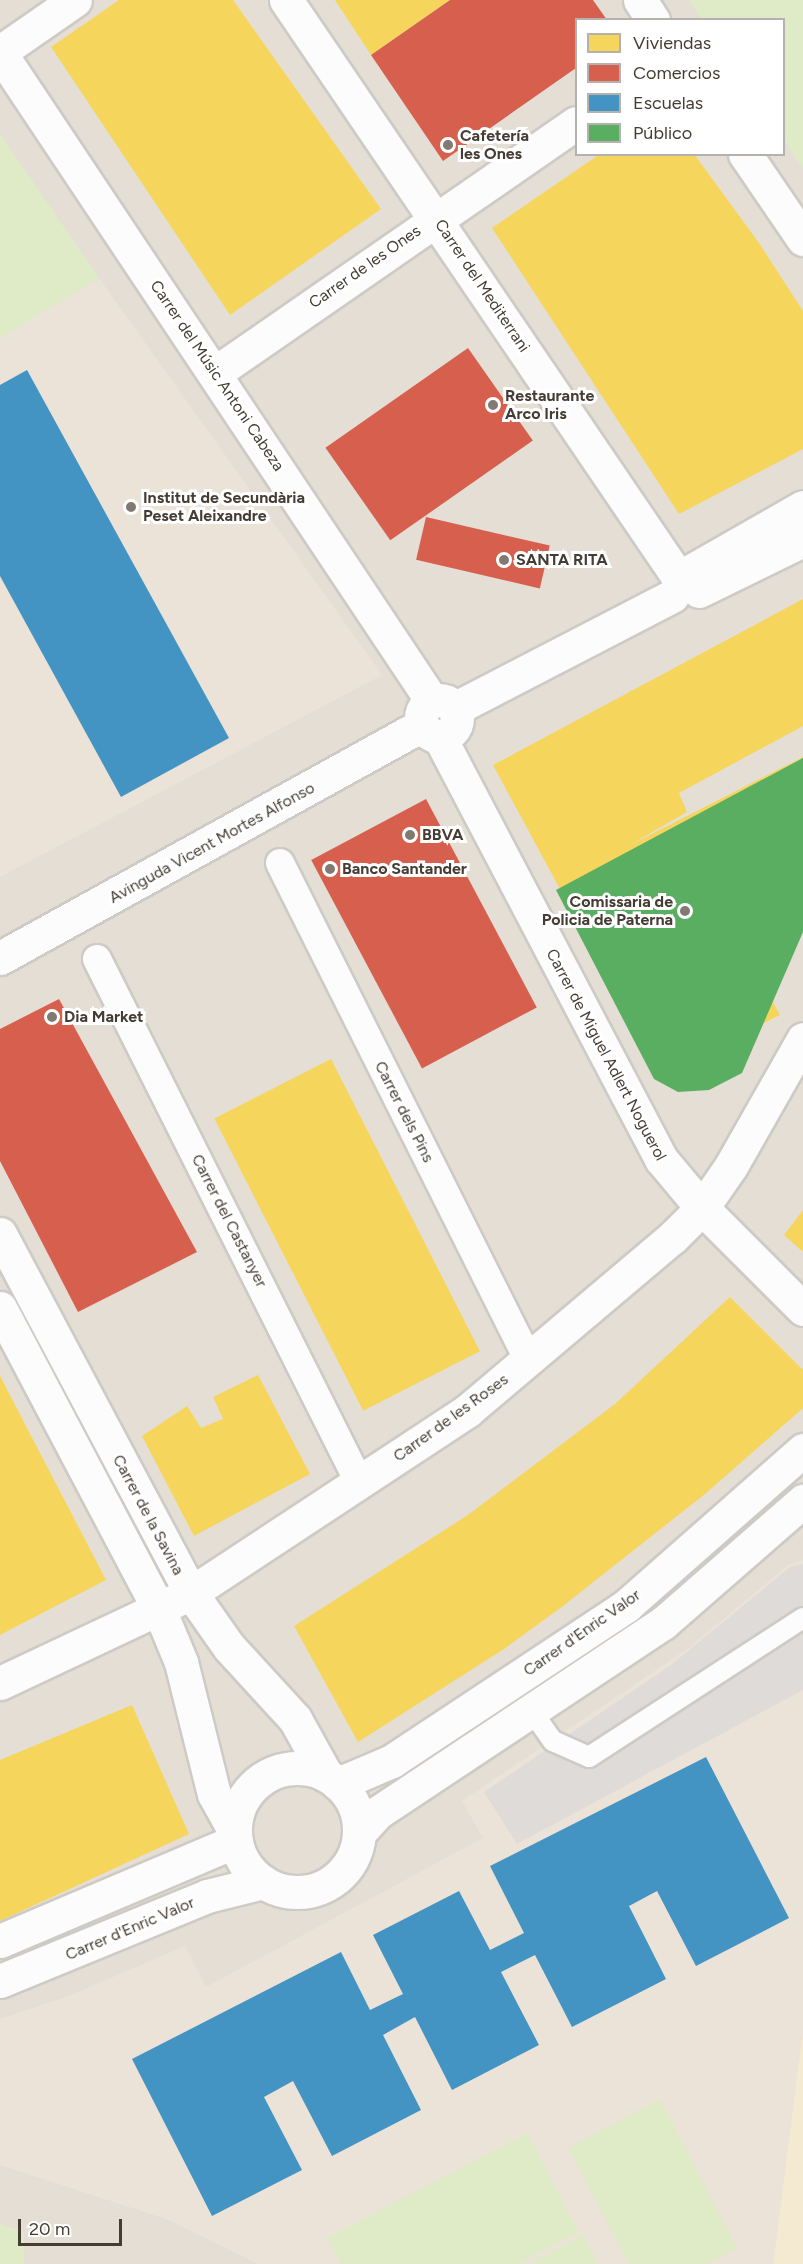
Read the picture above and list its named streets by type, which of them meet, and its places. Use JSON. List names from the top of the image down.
{
  "streets": {
    "street": [
      "Carrer de les Ones",
      "Carrer del Mediterrani",
      "Carrer del Músic Antoni Cabeza",
      "Avinguda Vicent Mortes Alfonso",
      "Carrer de Miguel Adlert Noguerol",
      "Carrer dels Pins",
      "Carrer del Castanyer",
      "Carrer de les Roses",
      "Carrer de la Savina",
      "Carrer d'Enric Valor"
    ]
  },
  "crossings": [
    ["Carrer de les Ones", "Carrer del Mediterrani"],
    ["Carrer de les Ones", "Carrer del Músic Antoni Cabeza"],
    ["Carrer del Mediterrani", "Avinguda Vicent Mortes Alfonso"],
    ["Carrer del Músic Antoni Cabeza", "Avinguda Vicent Mortes Alfonso"],
    ["Carrer del Músic Antoni Cabeza", "Carrer de Miguel Adlert Noguerol"],
    ["Avinguda Vicent Mortes Alfonso", "Carrer de Miguel Adlert Noguerol"],
    ["Carrer de Miguel Adlert Noguerol", "Carrer de les Roses"],
    ["Carrer dels Pins", "Carrer de les Roses"],
    ["Carrer del Castanyer", "Carrer de les Roses"],
    ["Carrer de les Roses", "Carrer de la Savina"],
    ["Carrer de la Savina", "Carrer d'Enric Valor"]
  ],
  "places": [
    "Cafetería les Ones",
    "Restaurante Arco Iris",
    "Institut de Secundària Peset Aleixandre",
    "SANTA RITA",
    "BBVA",
    "Banco Santander",
    "Comissaria de Policia de Paterna",
    "Dia Market"
  ],
  "legend": [
    "Viviendas",
    "Comercios",
    "Escuelas",
    "Público"
  ],
  "scale_bar": "20 m"
}
